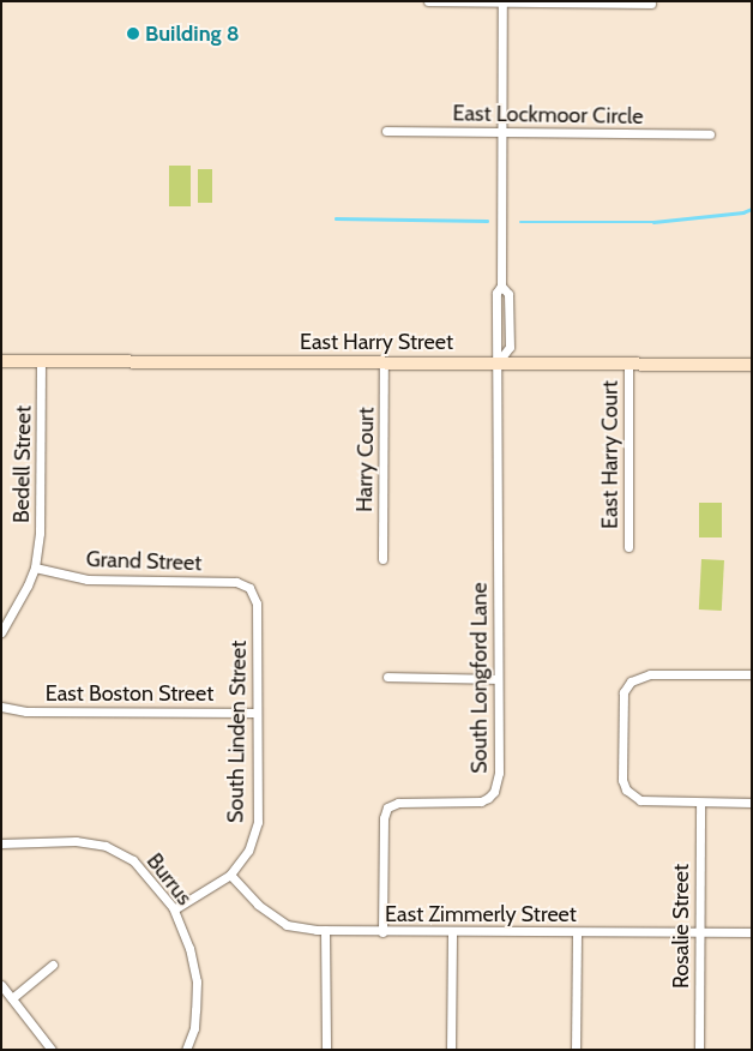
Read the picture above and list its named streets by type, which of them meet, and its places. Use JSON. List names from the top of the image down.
{
  "streets": {
    "main road": ["East Harry Street"],
    "street": [
      "East Lockmoor Circle",
      "East Harry Court",
      "Harry Court",
      "Bedell Street",
      "Grand Street",
      "South Longford Lane",
      "East Boston Street",
      "South Linden Street",
      "Burrus",
      "East Zimmerly Street",
      "Rosalie Street"
    ]
  },
  "crossings": [
    ["East Lockmoor Circle", "South Longford Lane"],
    ["East Harry Street", "East Harry Court"],
    ["East Harry Street", "Harry Court"],
    ["East Harry Street", "Bedell Street"],
    ["East Harry Street", "South Longford Lane"],
    ["Bedell Street", "Grand Street"],
    ["Grand Street", "South Linden Street"],
    ["South Longford Lane", "East Zimmerly Street"],
    ["East Boston Street", "South Linden Street"],
    ["South Linden Street", "Burrus"],
    ["South Linden Street", "East Zimmerly Street"],
    ["East Zimmerly Street", "Rosalie Street"]
  ],
  "places": ["Building 8"]
}
